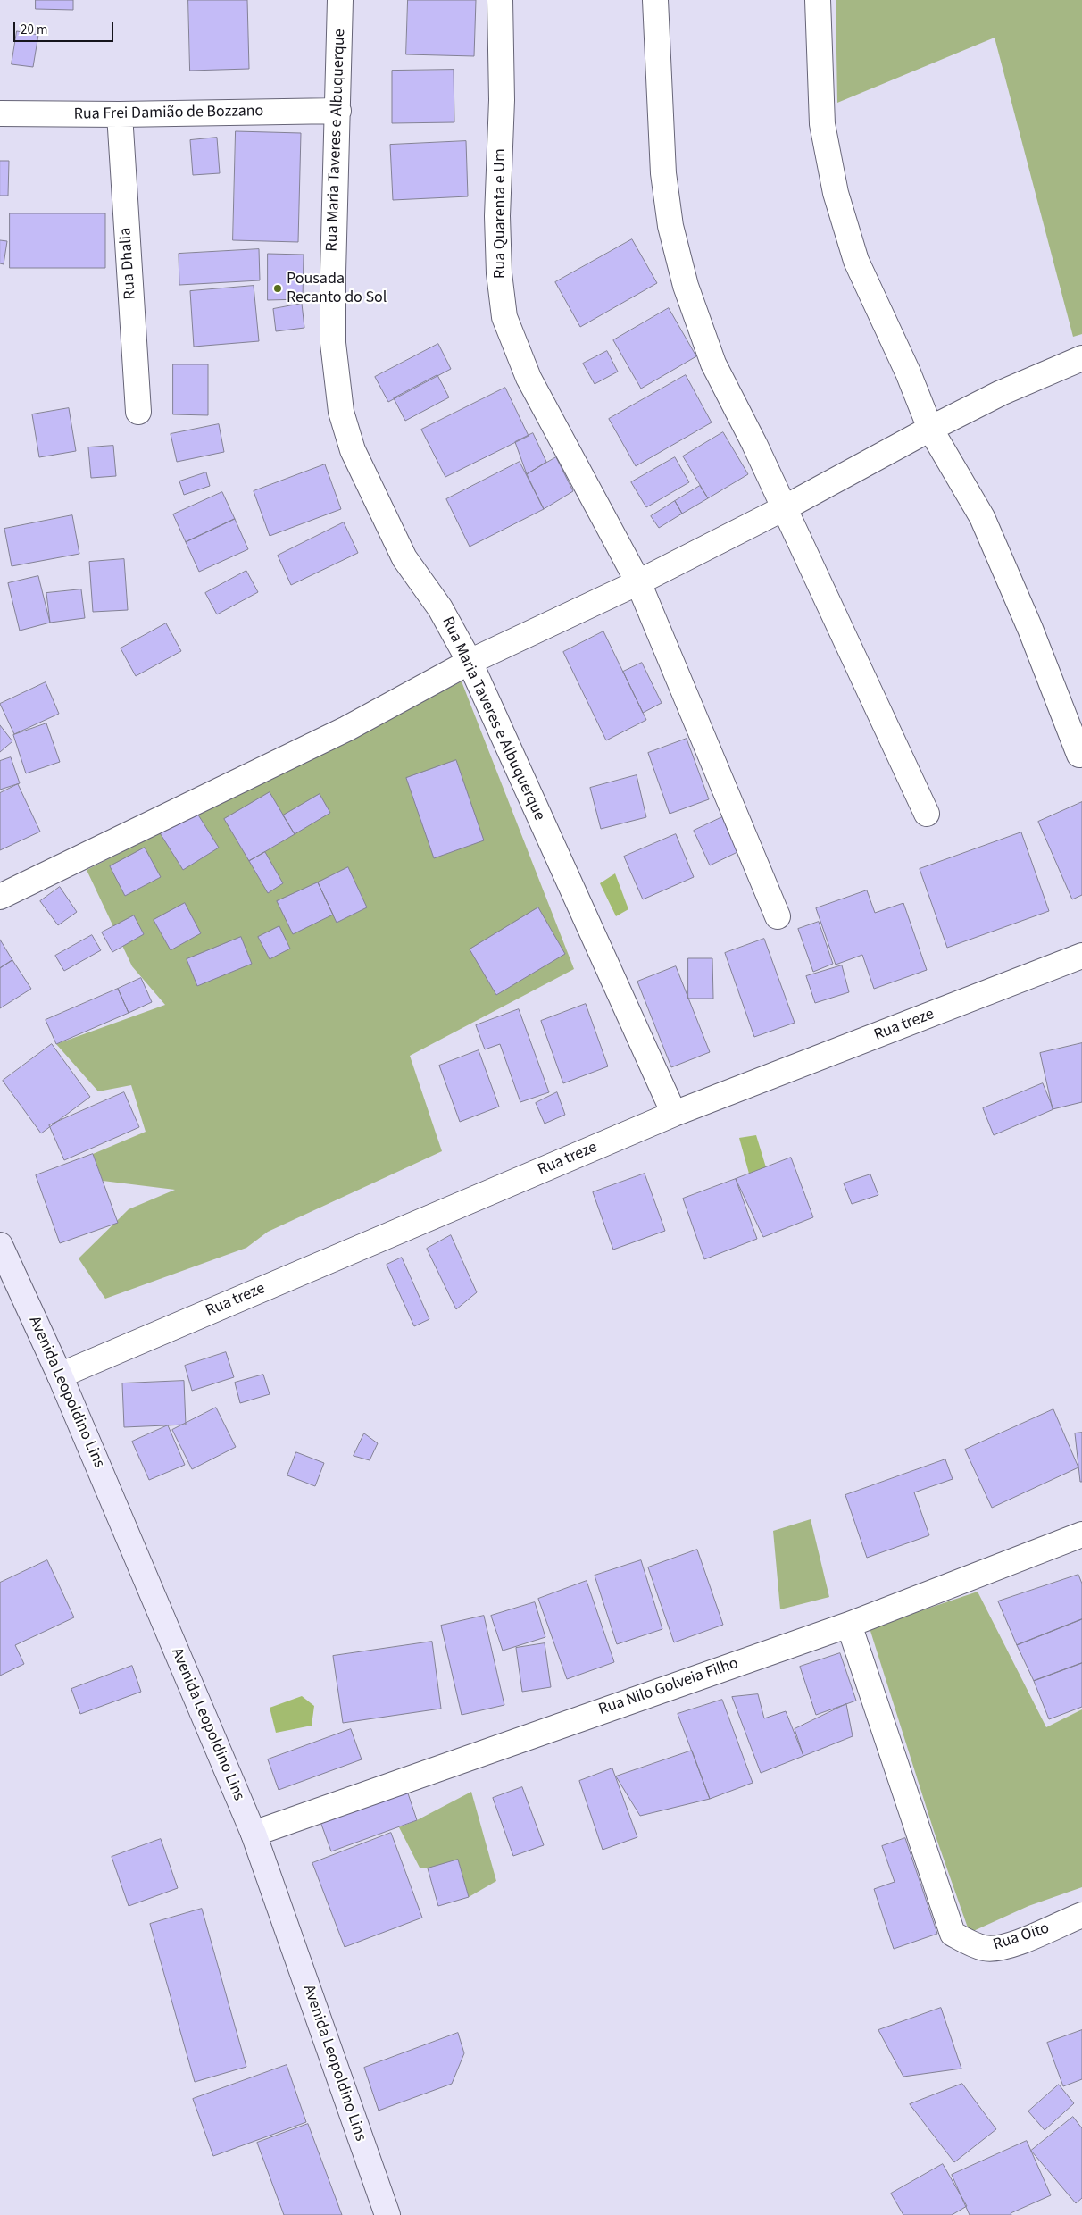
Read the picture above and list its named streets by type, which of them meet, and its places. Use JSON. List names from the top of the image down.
{
  "streets": {
    "main road": ["Avenida Leopoldino Lins"],
    "street": [
      "Rua Frei Damião de Bozzano",
      "Rua Maria Taveres e Albuquerque",
      "Rua Quarenta e Um",
      "Rua Dhalia",
      "Rua treze",
      "Rua Nilo Golveia Filho",
      "Rua Oito"
    ]
  },
  "crossings": [
    ["Rua Frei Damião de Bozzano", "Rua Maria Taveres e Albuquerque"],
    ["Rua Frei Damião de Bozzano", "Rua Dhalia"],
    ["Rua Maria Taveres e Albuquerque", "Rua treze"],
    ["Rua treze", "Avenida Leopoldino Lins"],
    ["Avenida Leopoldino Lins", "Rua Nilo Golveia Filho"],
    ["Rua Nilo Golveia Filho", "Rua Oito"]
  ],
  "places": ["Pousada Recanto do Sol"],
  "scale_bar": "20 m"
}
